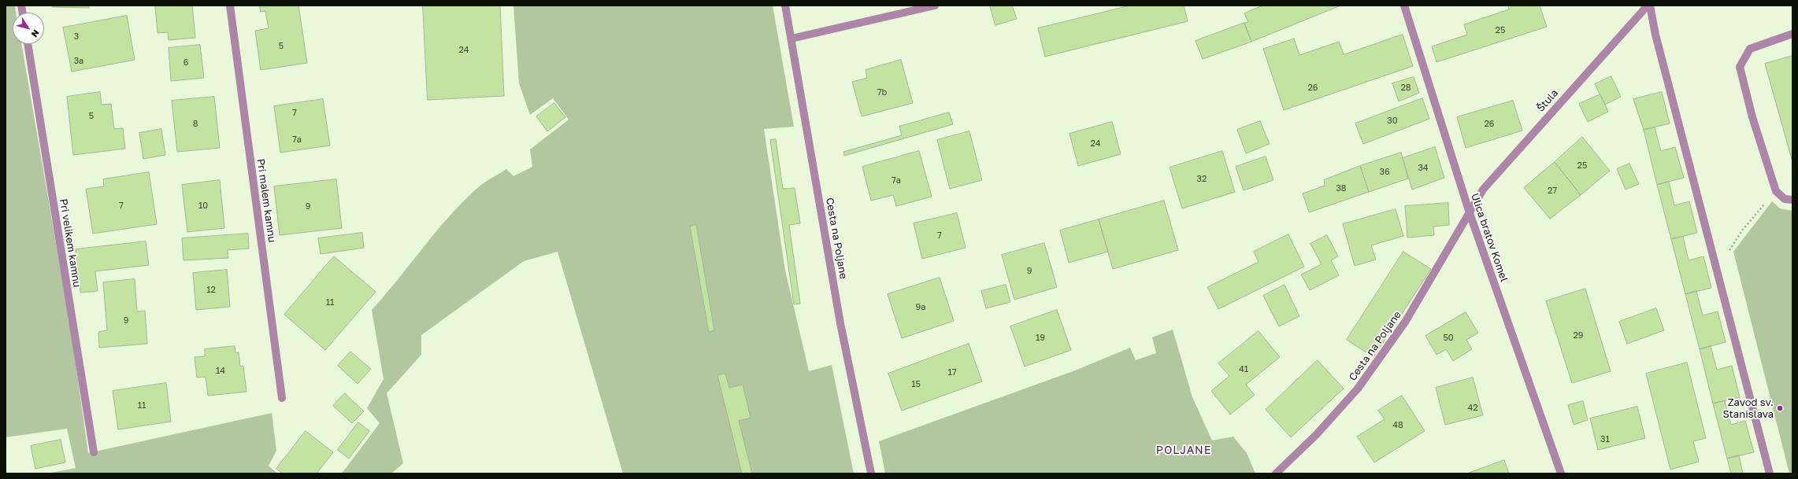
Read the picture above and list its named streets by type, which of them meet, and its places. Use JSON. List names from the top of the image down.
{
  "streets": {
    "street": [
      "Štula",
      "Pri malem kamnu",
      "Ulica bratov Komel",
      "Cesta na Poljane",
      "Pri velikem kamnu"
    ]
  },
  "crossings": [
    ["Štula", "Ulica bratov Komel"],
    ["Štula", "Cesta na Poljane"],
    ["Ulica bratov Komel", "Cesta na Poljane"]
  ],
  "districts": ["POLJANE"],
  "places": ["Zavod sv. Stanislava"],
  "house_numbers": [
    "25",
    "3",
    "5",
    "24",
    "3a",
    "6",
    "26",
    "28",
    "7b",
    "7",
    "5",
    "30",
    "8",
    "26",
    "7a",
    "24",
    "25",
    "34",
    "36",
    "32",
    "7a",
    "38",
    "27",
    "7",
    "10",
    "9",
    "7",
    "9",
    "12",
    "11",
    "9a",
    "9",
    "29",
    "19",
    "50",
    "41",
    "14",
    "17",
    "15",
    "11",
    "42",
    "48",
    "31"
  ],
  "north": "bottom right"
}
